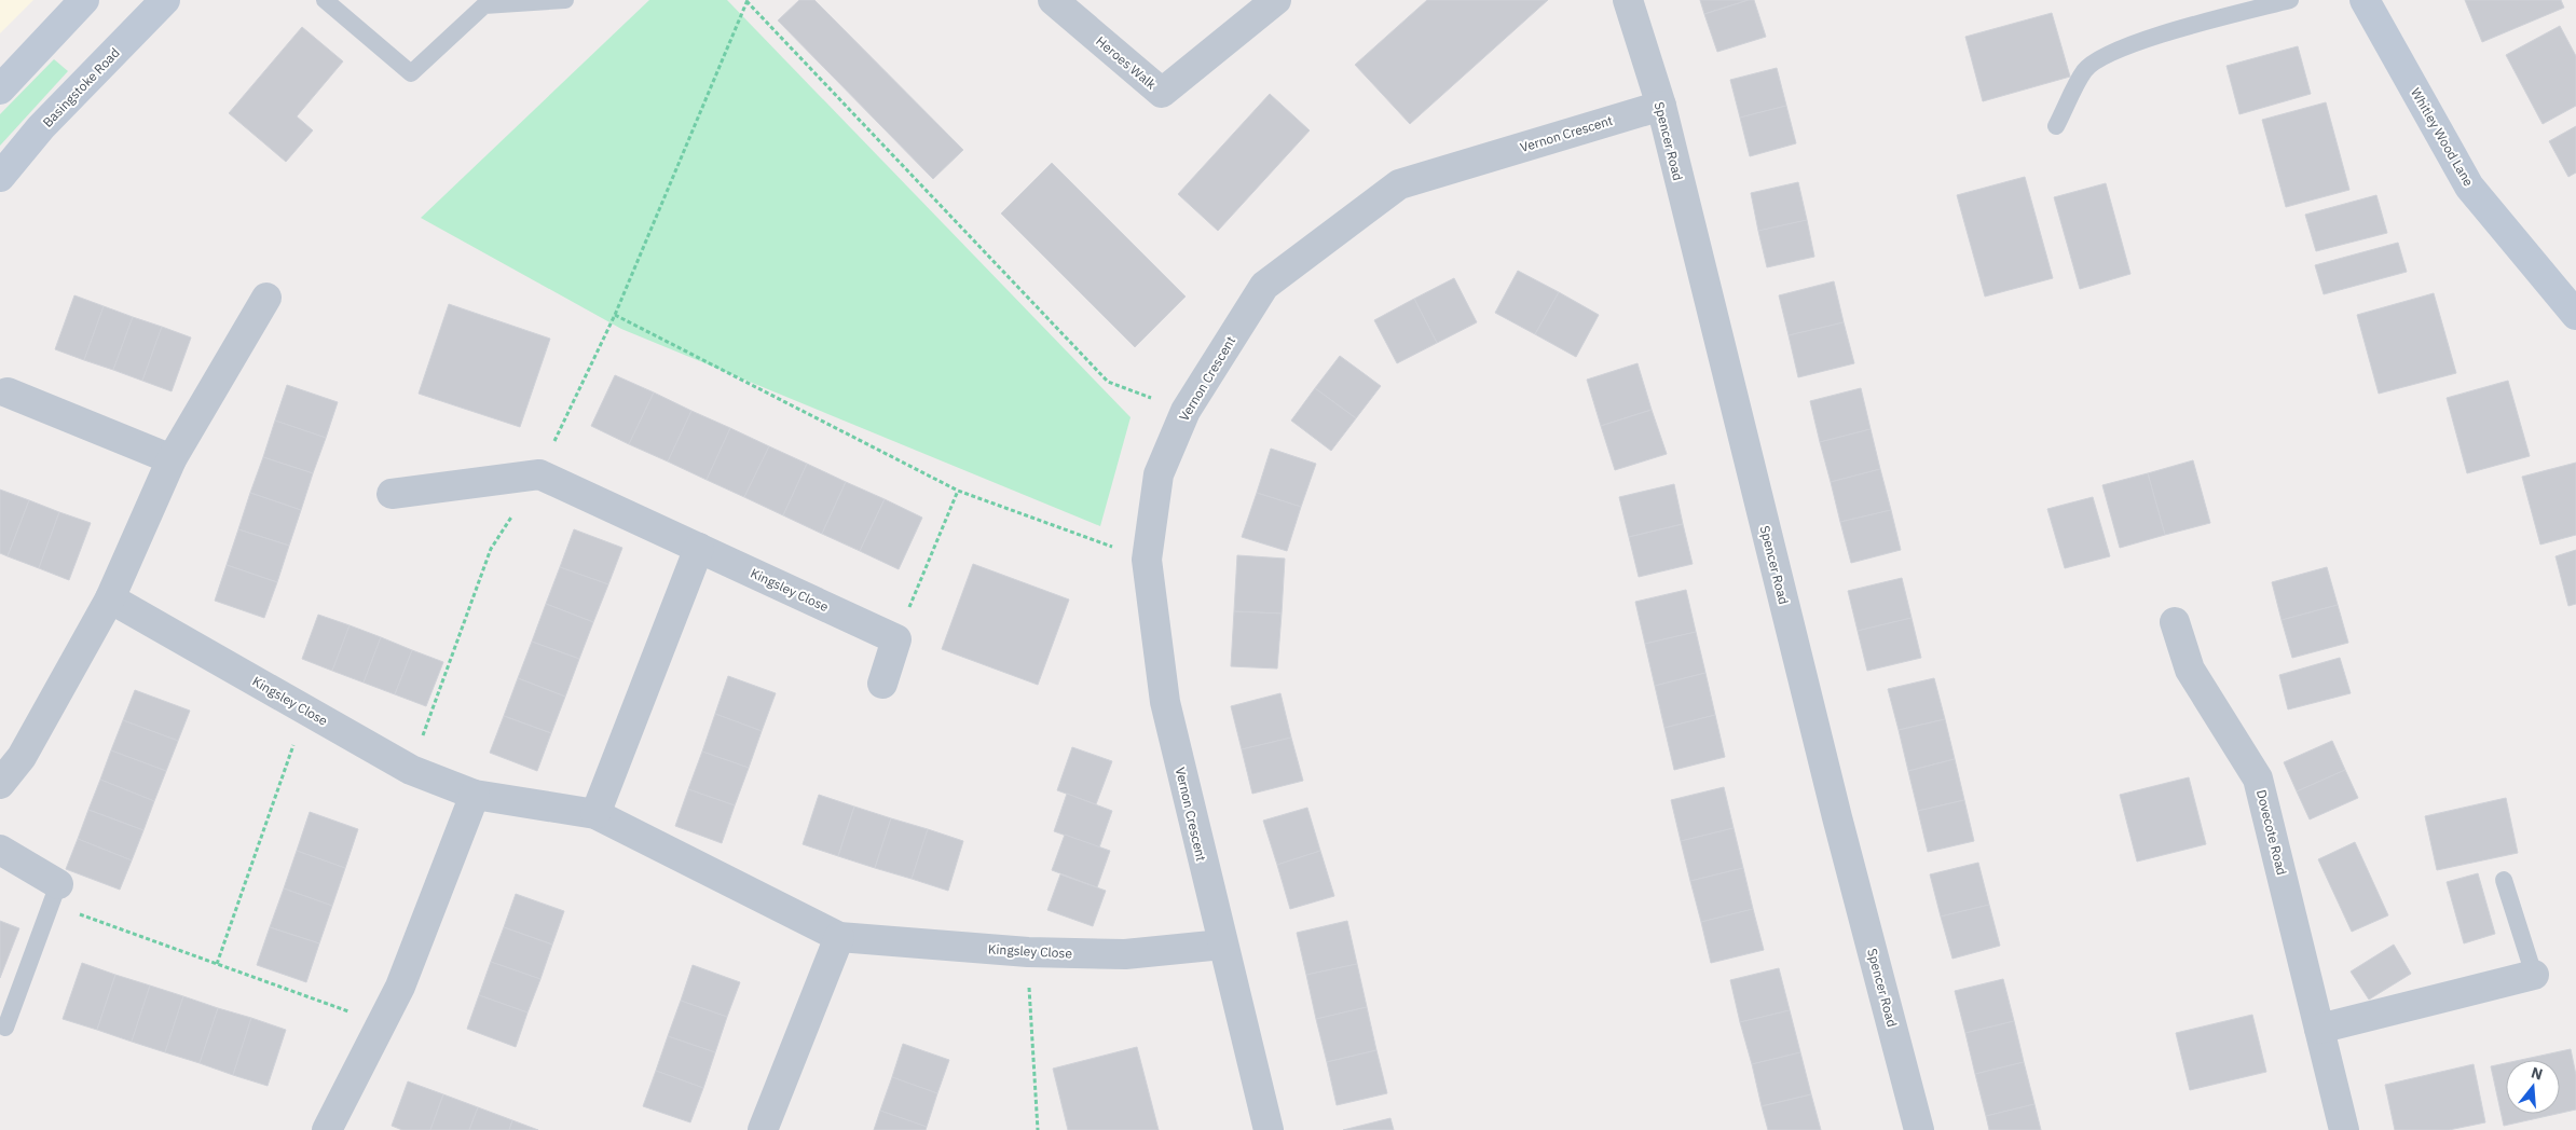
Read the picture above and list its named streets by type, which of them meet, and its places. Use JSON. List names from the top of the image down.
{
  "streets": {
    "street": [
      "Heroes Walk",
      "Basingstoke Road",
      "Vernon Crescent",
      "Whitley Wood Lane",
      "Spencer Road",
      "Kingsley Close",
      "Dovecote Road"
    ]
  },
  "crossings": [
    ["Vernon Crescent", "Spencer Road"],
    ["Vernon Crescent", "Kingsley Close"]
  ],
  "north": "top"
}
